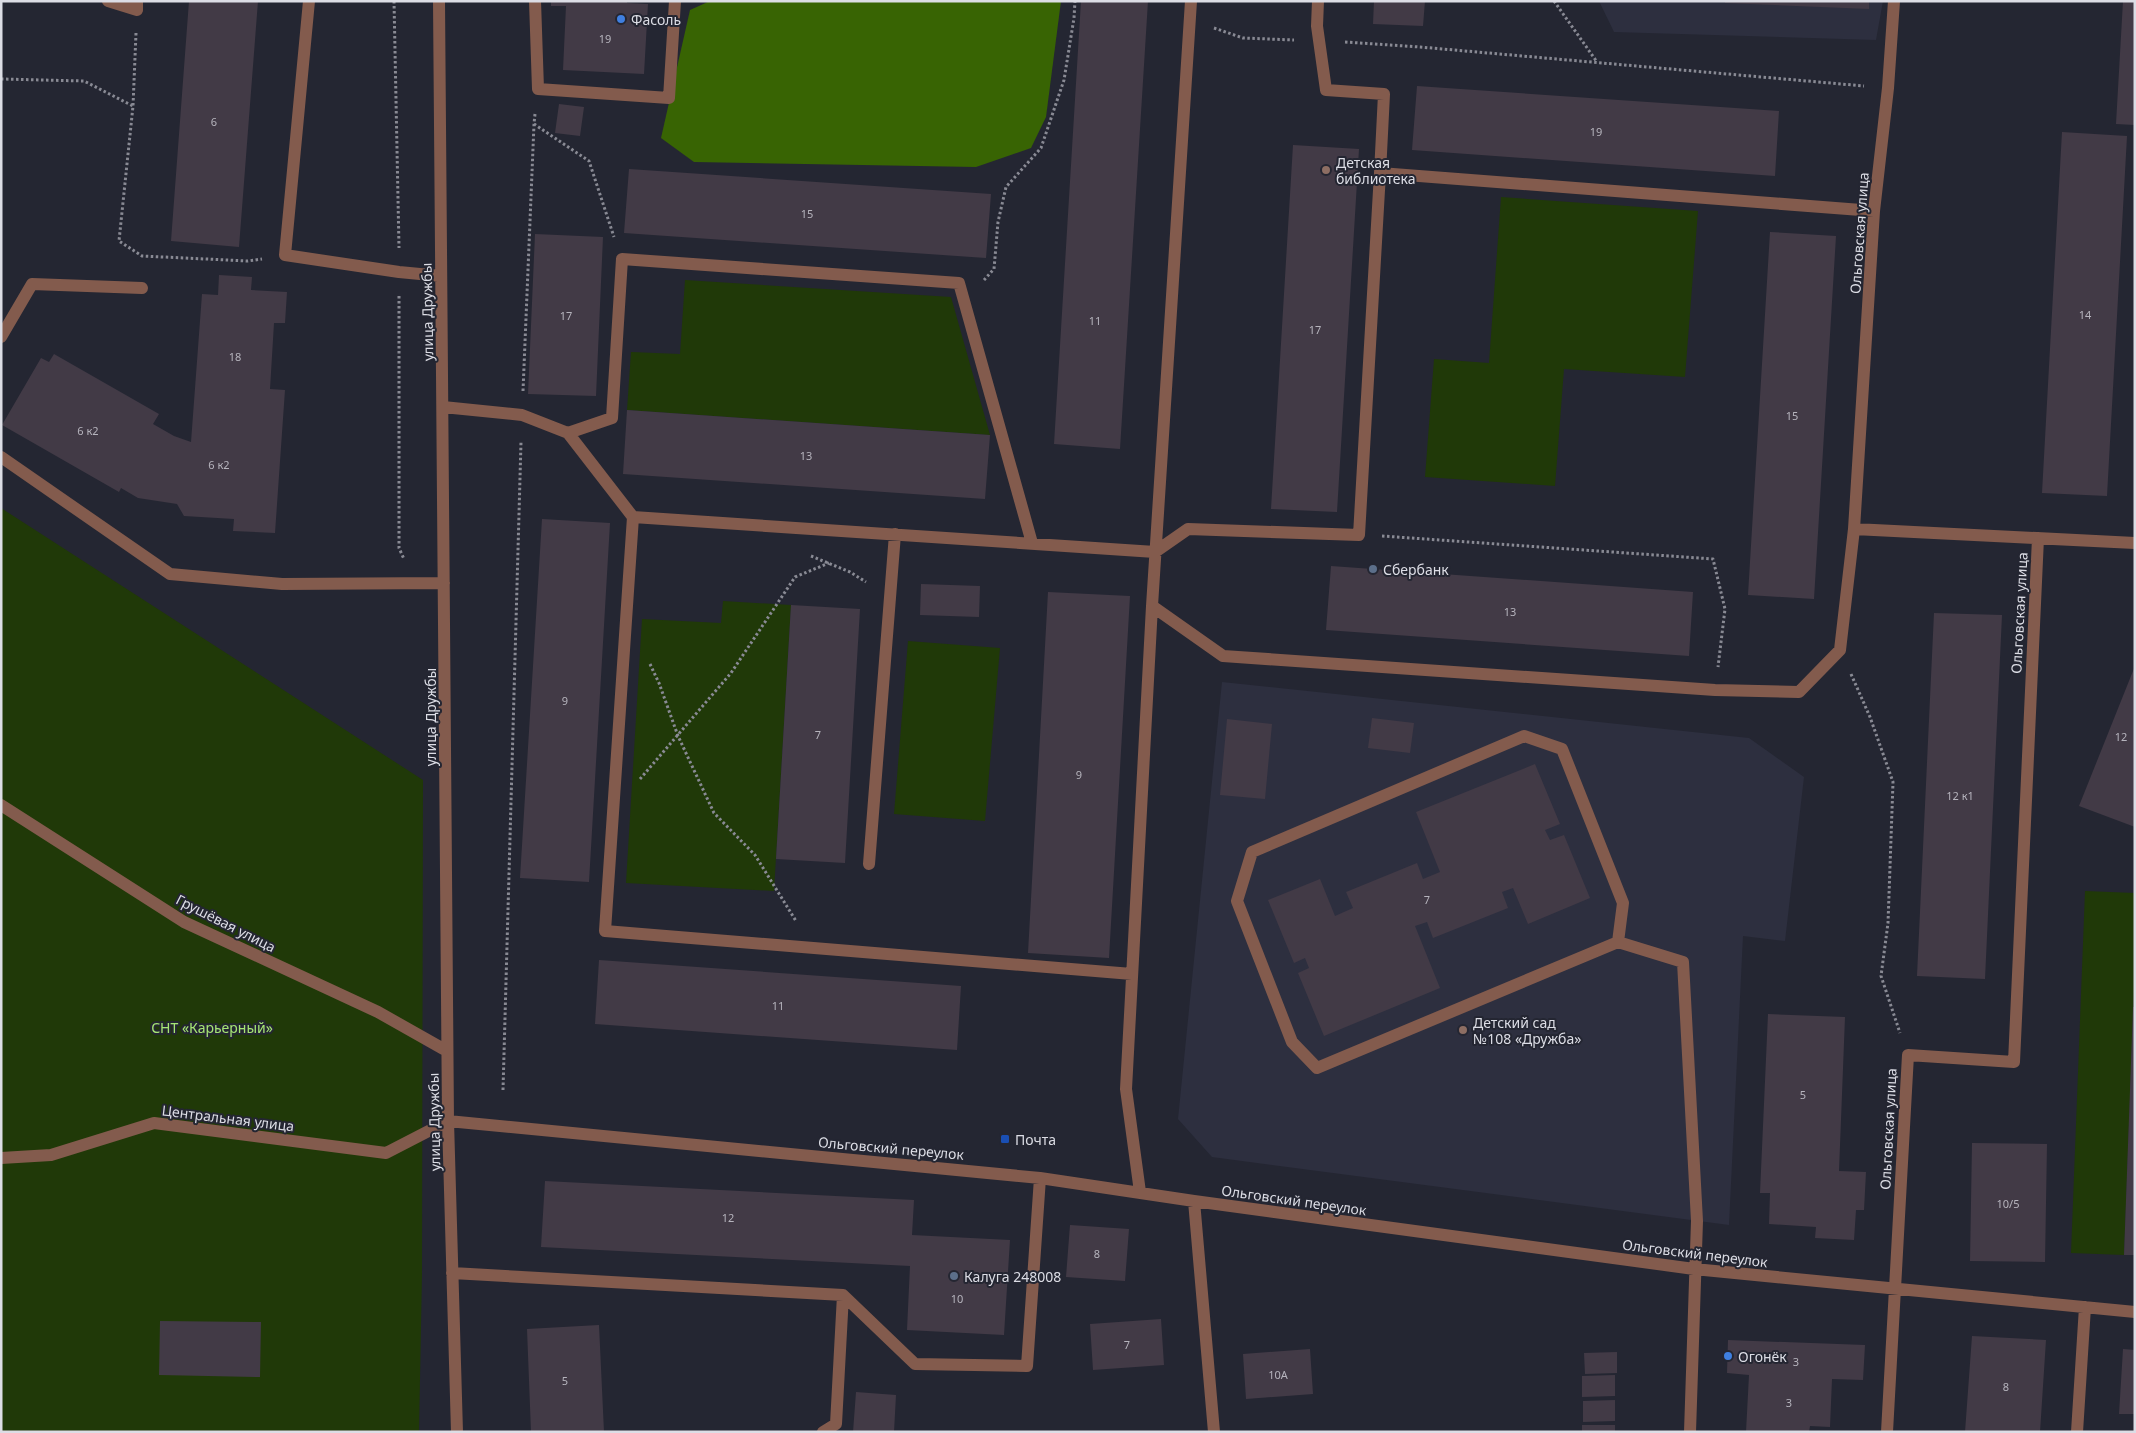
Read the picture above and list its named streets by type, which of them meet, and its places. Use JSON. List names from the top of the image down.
{
  "streets": {
    "street": [
      "Ольговская улица",
      "улица Дружбы",
      "Грушёвая улица",
      "Центральная улица",
      "Ольговский переулок"
    ]
  },
  "crossings": [
    ["Ольговская улица", "Ольговский переулок"],
    ["улица Дружбы", "Грушёвая улица"],
    ["улица Дружбы", "Центральная улица"],
    ["улица Дружбы", "Ольговский переулок"],
    ["Центральная улица", "Ольговский переулок"]
  ],
  "parks": ["СНТ «Карьерный»"],
  "places": {
    "other": [
      "Фасоль",
      "Детская библиотека",
      "Сбербанк",
      "Детский сад №108 «Дружба»",
      "Калуга 248008",
      "Огонёк"
    ],
    "transit": ["Почта"]
  },
  "house_numbers": [
    "19",
    "6",
    "19",
    "15",
    "14",
    "17",
    "11",
    "17",
    "18",
    "15",
    "6 к2",
    "13",
    "6 к2",
    "13",
    "9",
    "7",
    "12",
    "9",
    "12 к1",
    "7",
    "11",
    "5",
    "10/5",
    "12",
    "8",
    "10",
    "7",
    "3",
    "10А",
    "5",
    "8",
    "3"
  ]
}
